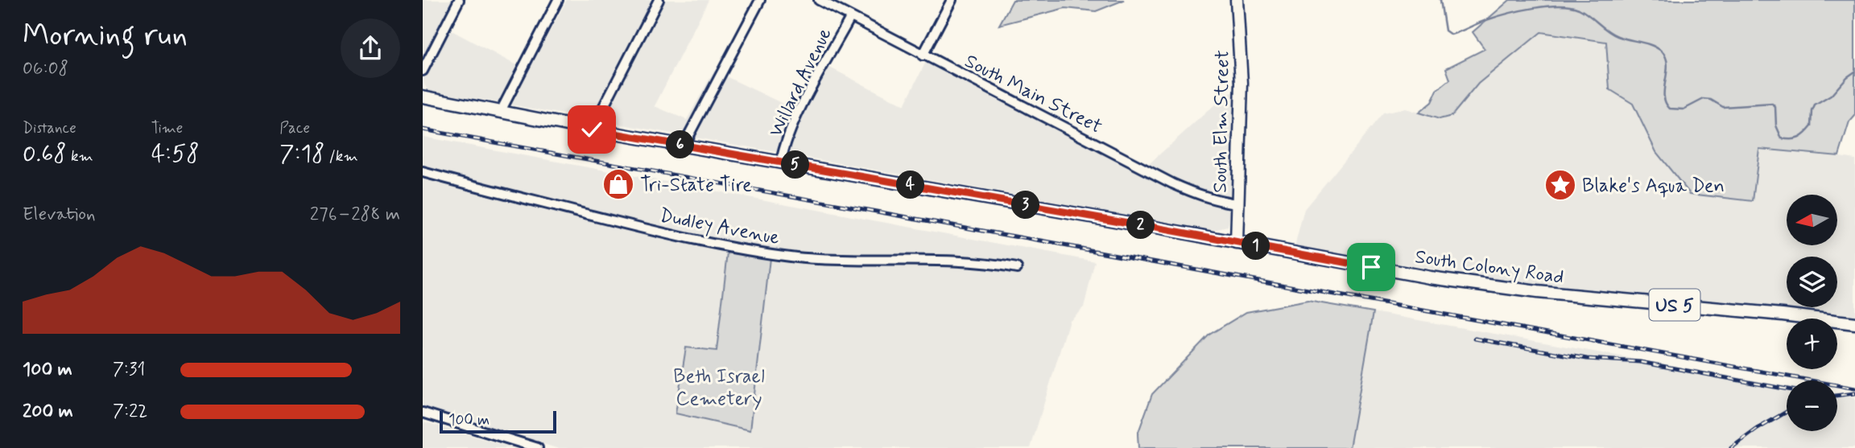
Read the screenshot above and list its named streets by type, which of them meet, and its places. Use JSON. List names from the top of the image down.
{
  "streets": {
    "main road": ["South Elm Street", "South Colony Road", "US 5"],
    "street": ["Willard Avenue", "South Main Street", "Dudley Avenue"]
  },
  "crossings": [
    ["Willard Avenue", "South Main Street"],
    ["Willard Avenue", "South Colony Road"],
    ["South Main Street", "South Elm Street"],
    ["South Elm Street", "South Colony Road"]
  ],
  "parks": ["Beth Israel Cemetery"],
  "places": {
    "shop": ["Tri-State Tire"],
    "place": ["Blake's Aqua Den"]
  },
  "scale_bar": "100 m",
  "north": "left",
  "page": {
    "heading": ["Morning run", "06:08"],
    "stats": [
      ["Distance", "0.68 km"],
      ["Time", "4:58"],
      ["Pace", "7:18 /km"]
    ],
    "pins": [
      "6",
      "5",
      "4",
      "3",
      "2",
      "1"
    ],
    "chart": ["Elevation", "276–288 m"],
    "map_buttons": ["+", "−"],
    "list": [
      {
        "name": "100 m",
        "note": "7:31"
      },
      {
        "name": "200 m",
        "note": "7:22"
      }
    ],
    "scale": "100 m"
  }
}
